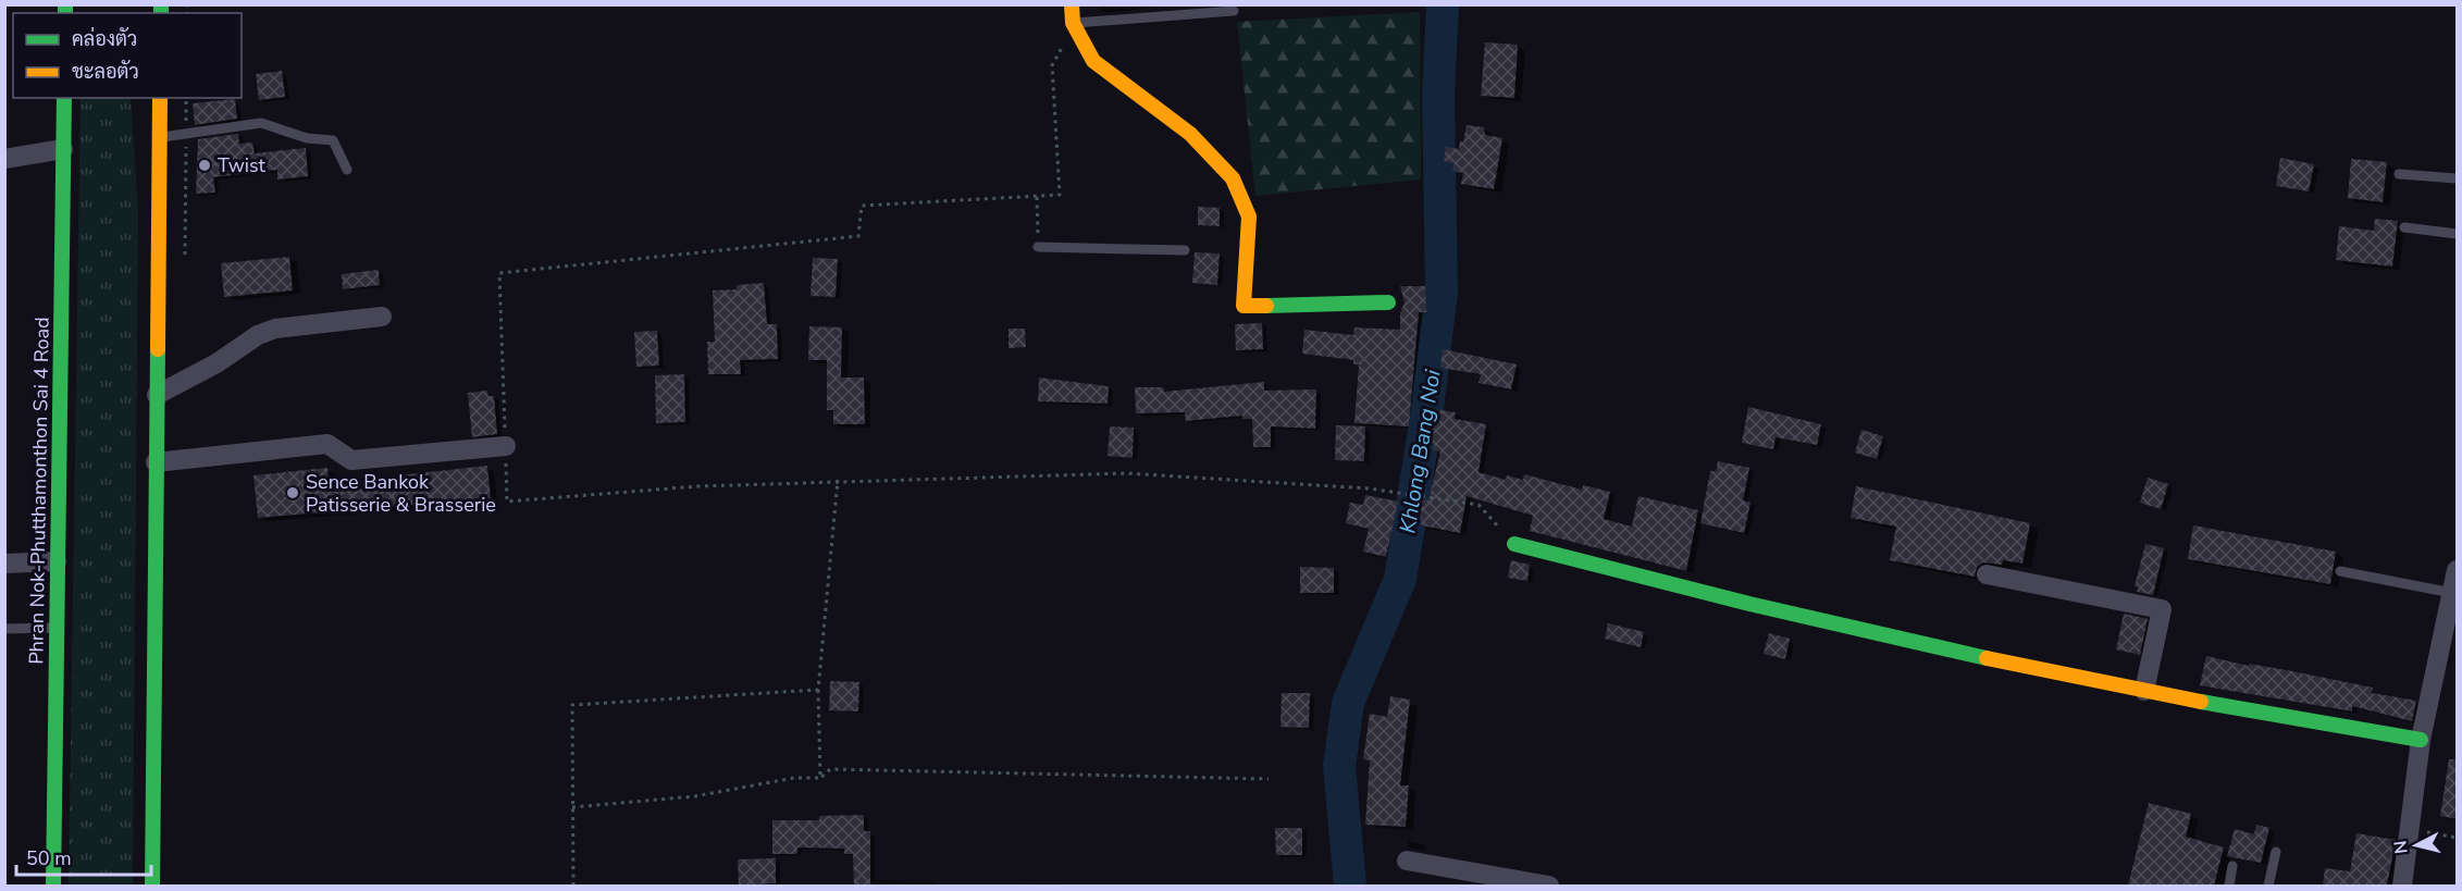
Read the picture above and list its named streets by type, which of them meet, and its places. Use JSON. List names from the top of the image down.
{
  "streets": {
    "main road": ["Phran Nok-Phutthamonthon Sai 4 Road"]
  },
  "water": ["Khlong Bang Noi"],
  "places": ["Twist", "Sence Bankok Patisserie & Brasserie"],
  "legend": ["คล่องตัว", "ชะลอตัว"],
  "scale_bar": "50 m",
  "north": "left"
}
